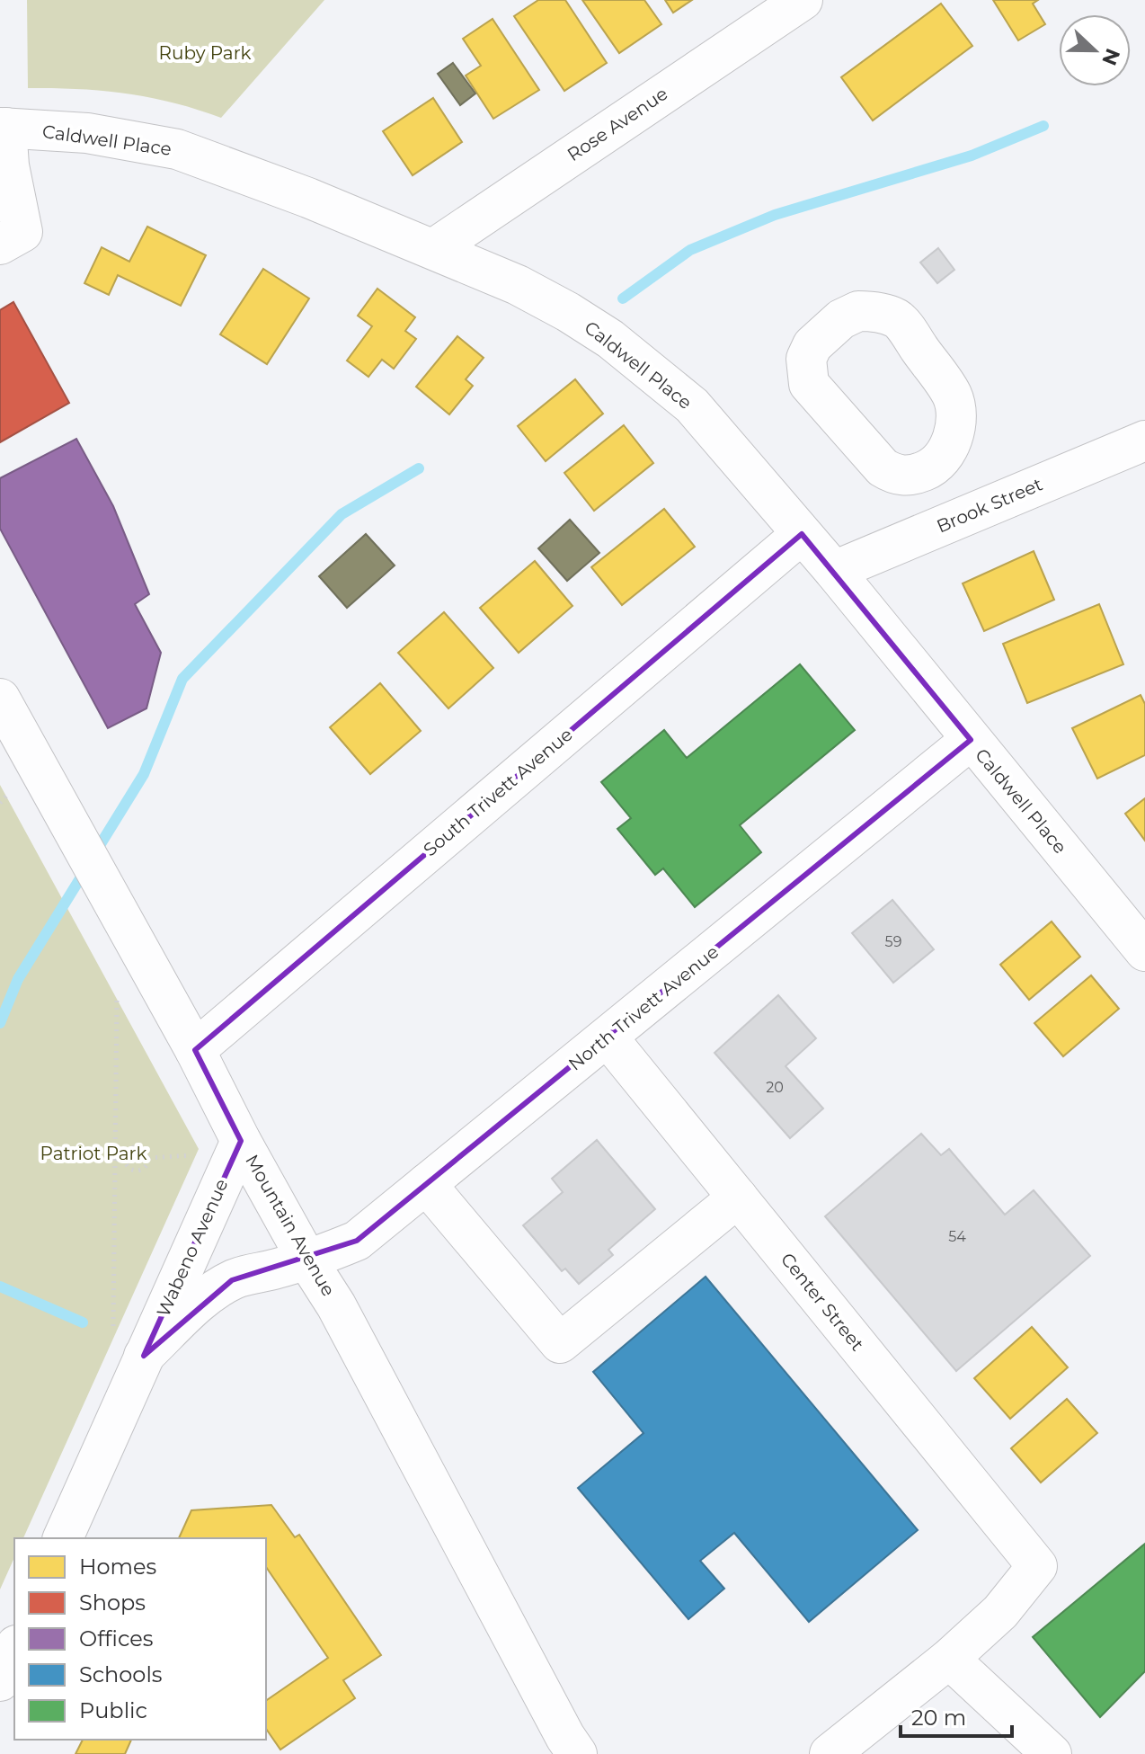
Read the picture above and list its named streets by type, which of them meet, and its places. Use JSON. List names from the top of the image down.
{
  "streets": {
    "street": [
      "Rose Avenue",
      "Caldwell Place",
      "Brook Street",
      "South Trivett Avenue",
      "North Trivett Avenue",
      "Mountain Avenue",
      "Wabeno Avenue",
      "Center Street"
    ]
  },
  "crossings": [
    ["Rose Avenue", "Caldwell Place"],
    ["Caldwell Place", "Brook Street"],
    ["Caldwell Place", "South Trivett Avenue"],
    ["Caldwell Place", "North Trivett Avenue"],
    ["South Trivett Avenue", "Mountain Avenue"],
    ["North Trivett Avenue", "Mountain Avenue"],
    ["North Trivett Avenue", "Wabeno Avenue"],
    ["North Trivett Avenue", "Center Street"],
    ["Mountain Avenue", "Wabeno Avenue"]
  ],
  "parks": ["Ruby Park", "Patriot Park"],
  "house_numbers": ["59", "20", "54"],
  "legend": [
    "Homes",
    "Shops",
    "Offices",
    "Schools",
    "Public"
  ],
  "scale_bar": "20 m",
  "north": "right"
}
